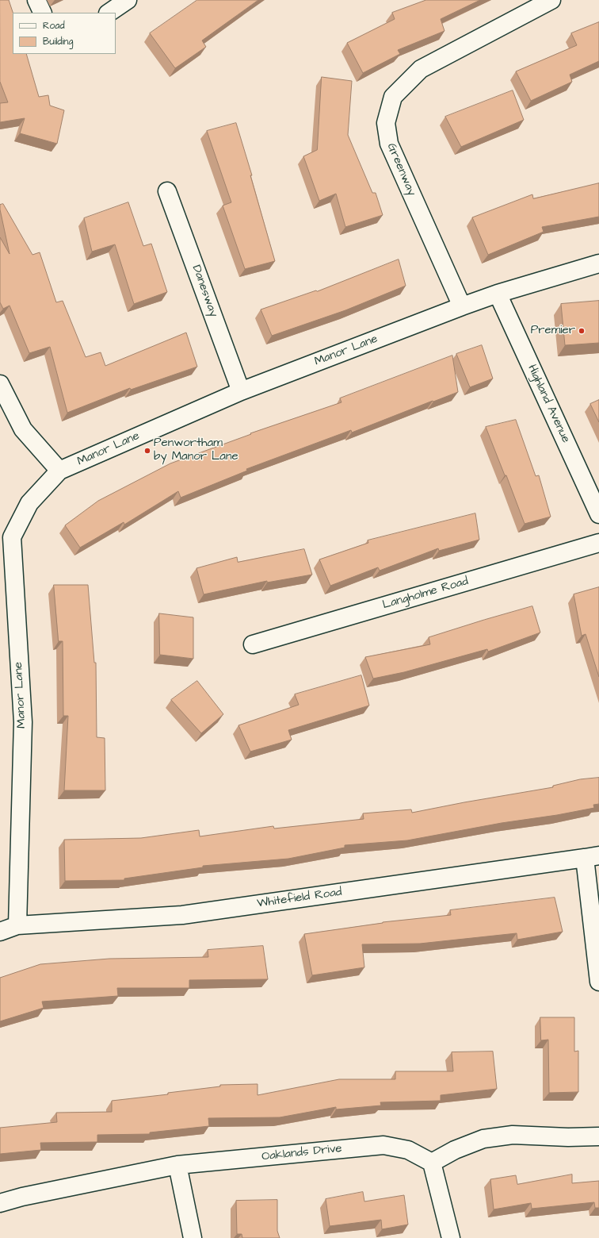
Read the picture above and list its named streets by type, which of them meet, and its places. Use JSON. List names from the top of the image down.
{
  "streets": {
    "street": [
      "Greenway",
      "Danesway",
      "Manor Lane",
      "Highland Avenue",
      "Langholme Road",
      "Whitefield Road",
      "Oaklands Drive"
    ]
  },
  "crossings": [
    ["Greenway", "Manor Lane"],
    ["Danesway", "Manor Lane"],
    ["Manor Lane", "Highland Avenue"],
    ["Manor Lane", "Whitefield Road"]
  ],
  "places": ["Premier", "Penwortham by Manor Lane"],
  "legend": ["Road", "Building"]
}
